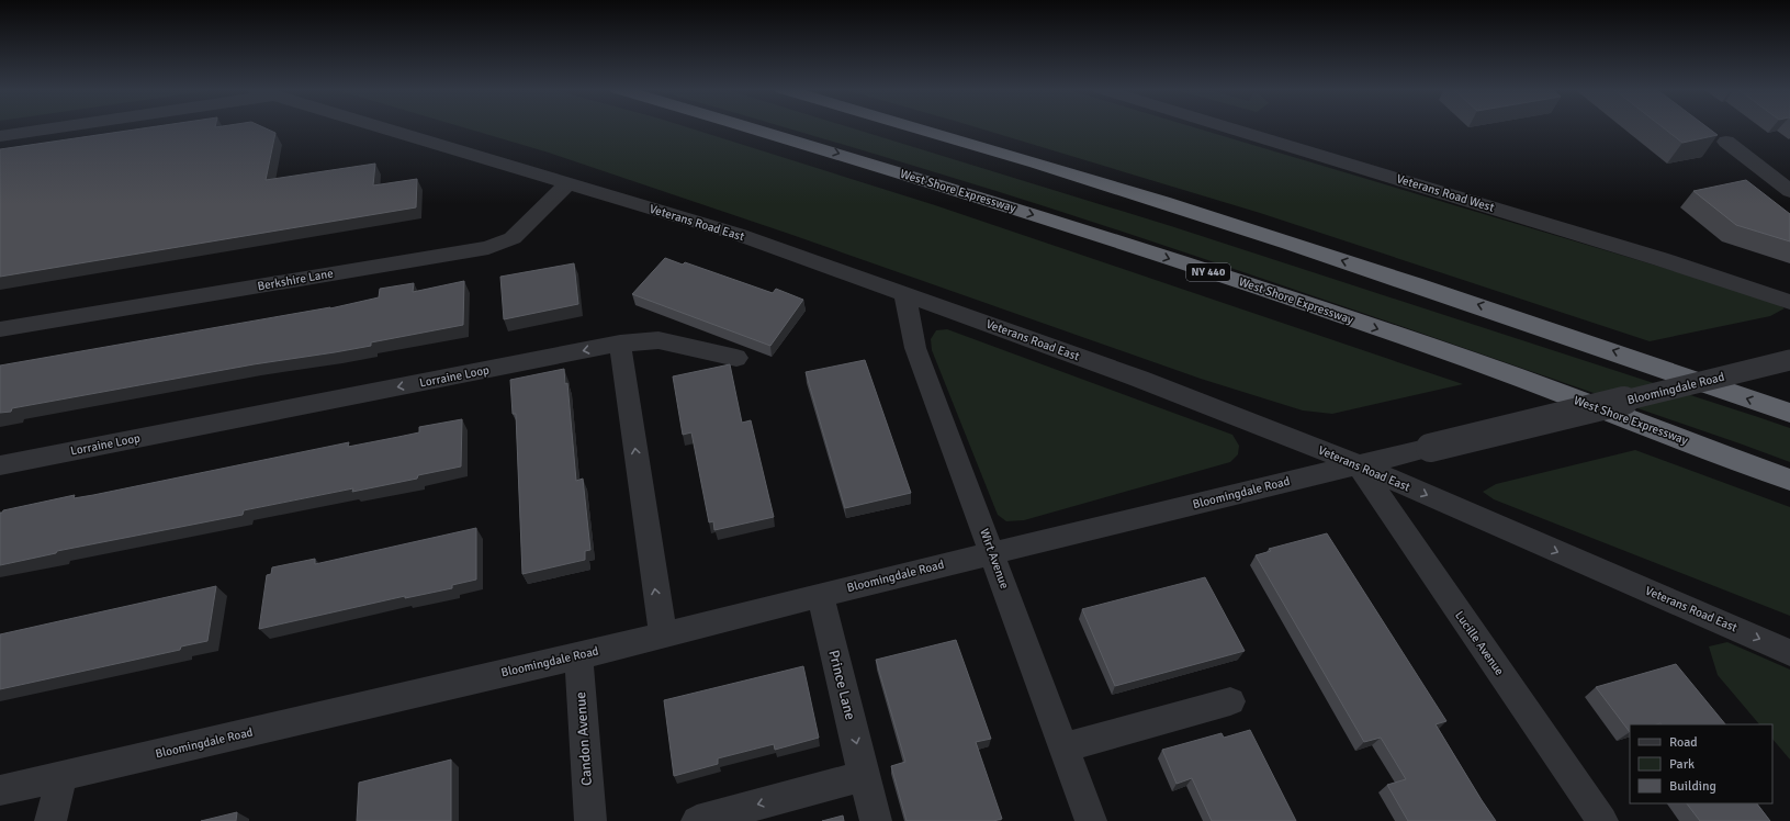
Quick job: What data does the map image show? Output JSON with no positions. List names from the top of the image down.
{
  "streets": {
    "highway": ["West Shore Expressway", "NY 440"],
    "street": [
      "Veterans Road West",
      "Veterans Road East",
      "Berkshire Lane",
      "Lorraine Loop",
      "Bloomingdale Road",
      "Wirt Avenue",
      "Lucille Avenue",
      "Prince Lane",
      "Candon Avenue"
    ]
  },
  "crossings": [
    ["Veterans Road East", "Berkshire Lane"],
    ["Veterans Road East", "Bloomingdale Road"],
    ["Veterans Road East", "Wirt Avenue"],
    ["Veterans Road East", "Lucille Avenue"],
    ["Bloomingdale Road", "Wirt Avenue"],
    ["Bloomingdale Road", "Lucille Avenue"],
    ["Bloomingdale Road", "Prince Lane"],
    ["Bloomingdale Road", "Candon Avenue"]
  ],
  "one_way": ["Lorraine Loop", "Prince Lane"],
  "legend": ["Road", "Park", "Building"]
}
